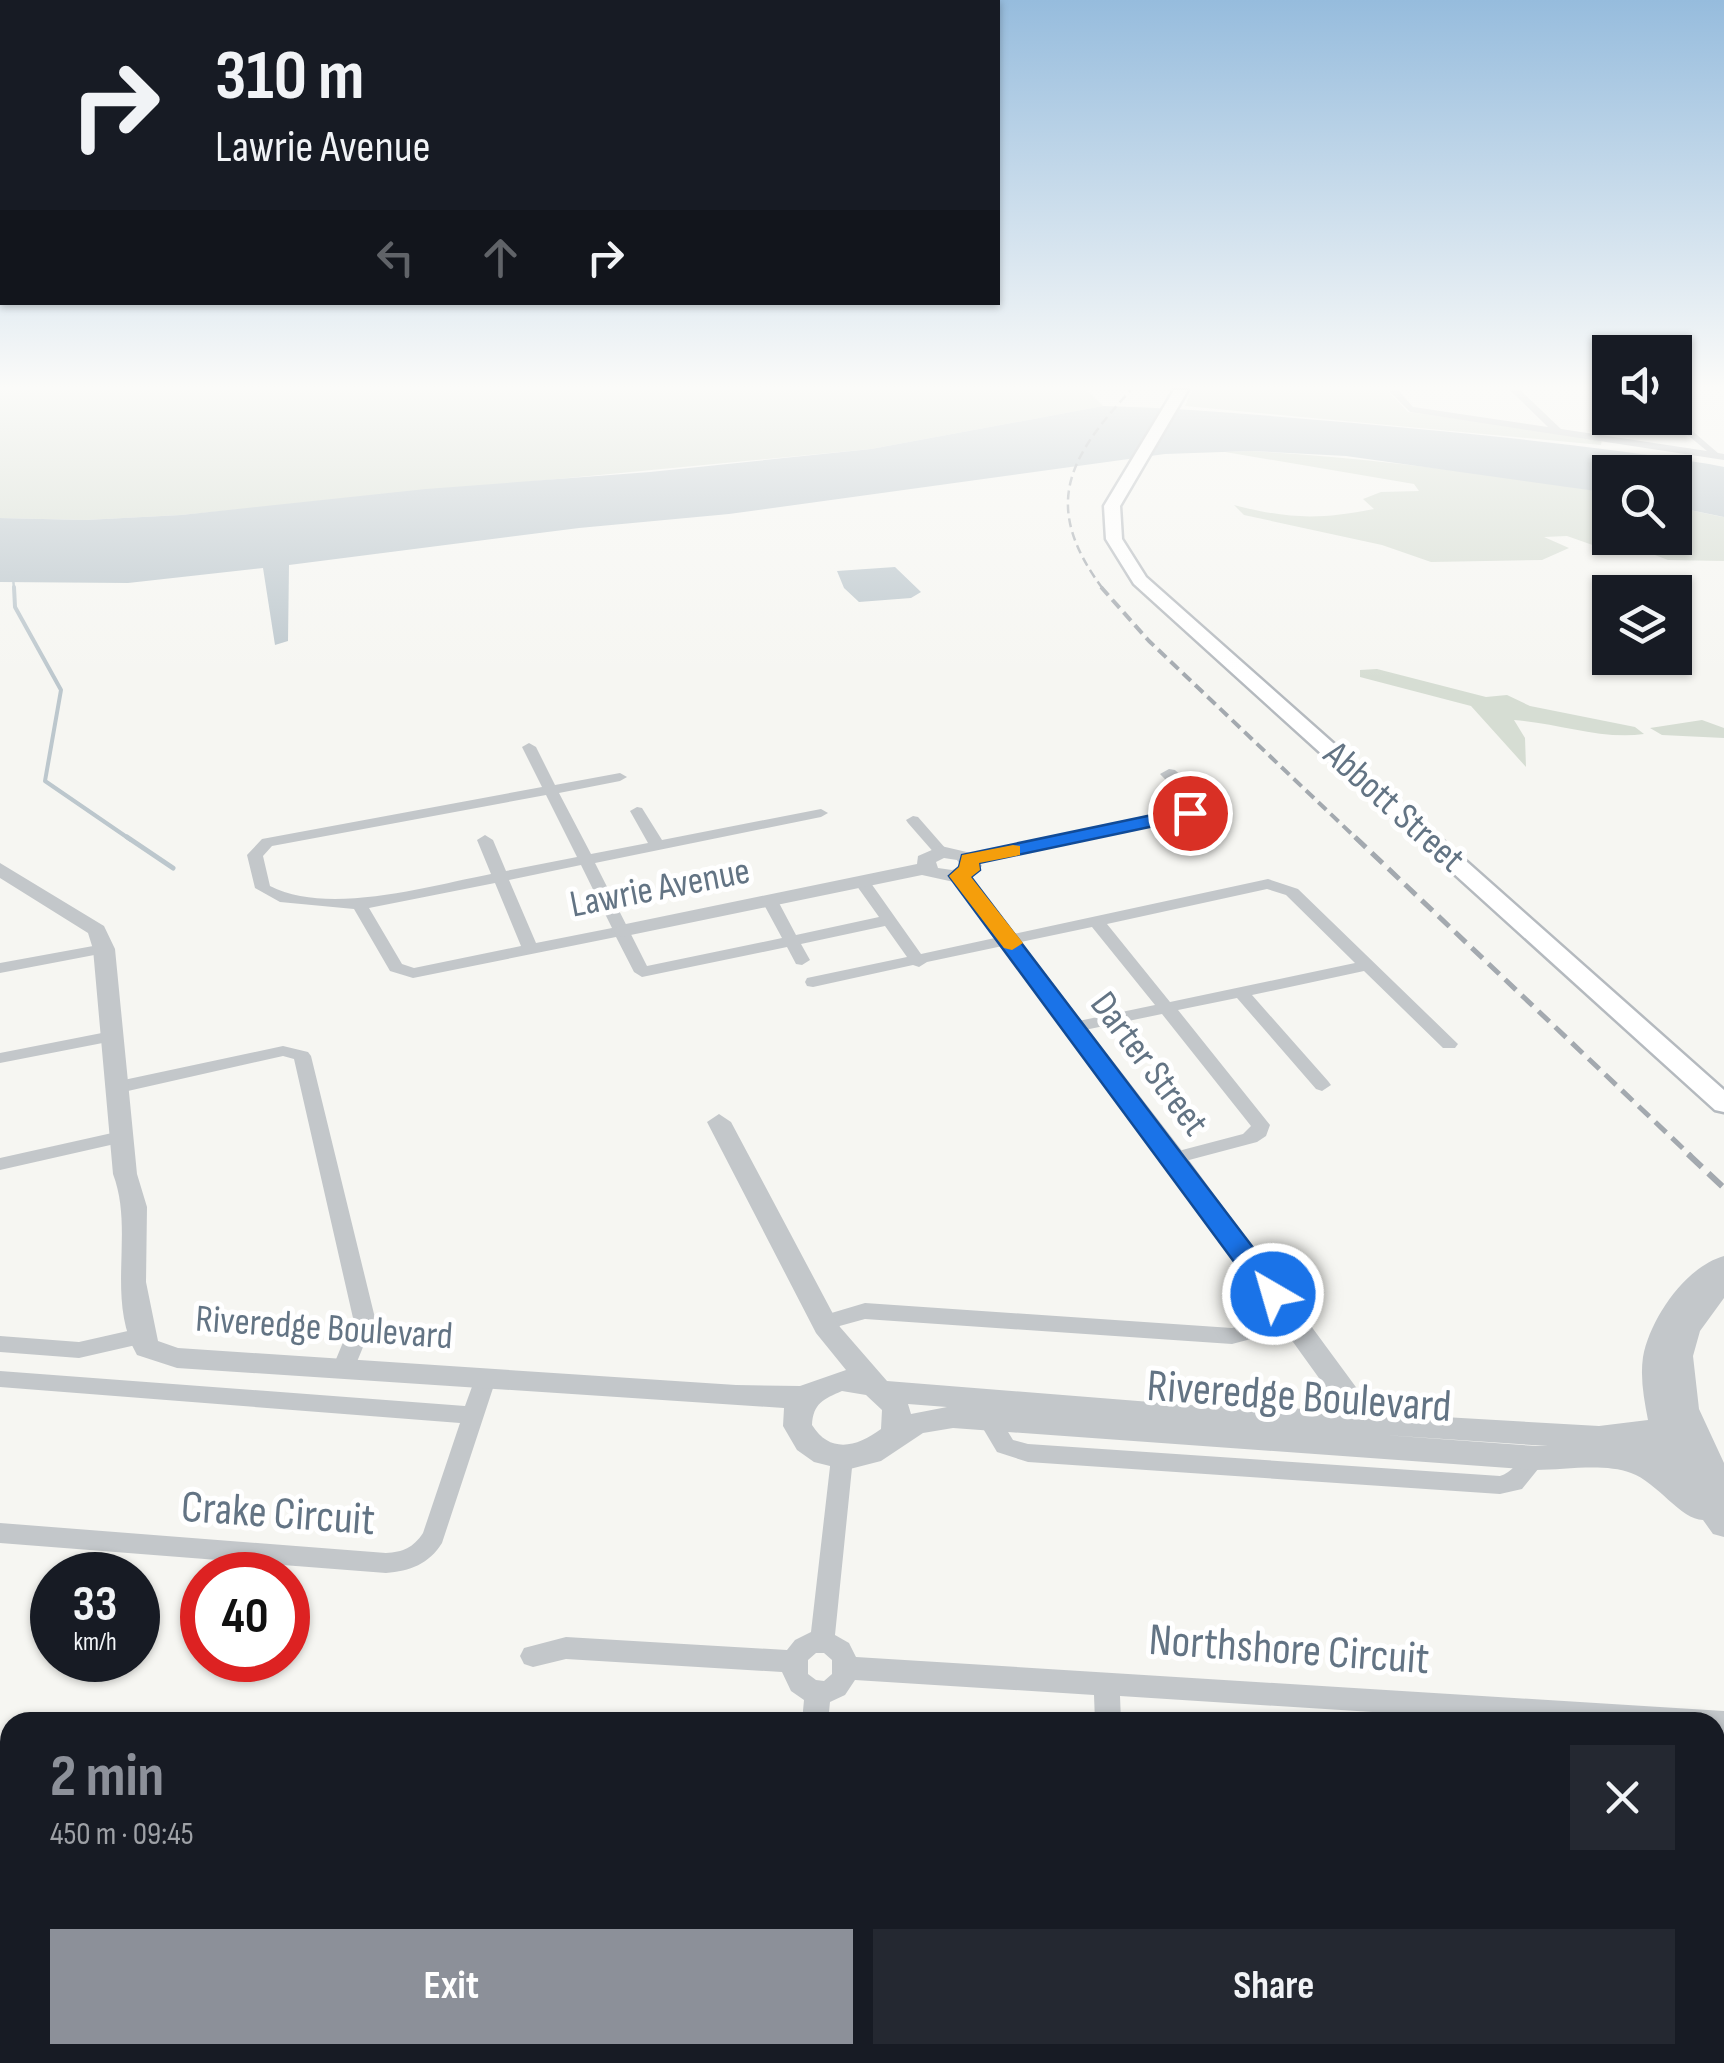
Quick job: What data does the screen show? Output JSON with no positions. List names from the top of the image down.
{
  "streets": {
    "main road": ["Abbott Street"],
    "street": [
      "Lawrie Avenue",
      "Darter Street",
      "Riveredge Boulevard",
      "Crake Circuit",
      "Northshore Circuit"
    ]
  },
  "crossings": [
    ["Darter Street", "Riveredge Boulevard"],
    ["Riveredge Boulevard", "Crake Circuit"]
  ],
  "page": {
    "turn": ["310 m", "Lawrie Avenue"],
    "speed": "33 km/h",
    "limit": "40",
    "heading": ["2 min", "450 m · 09:45"],
    "buttons": ["Exit", "Share"]
  }
}
